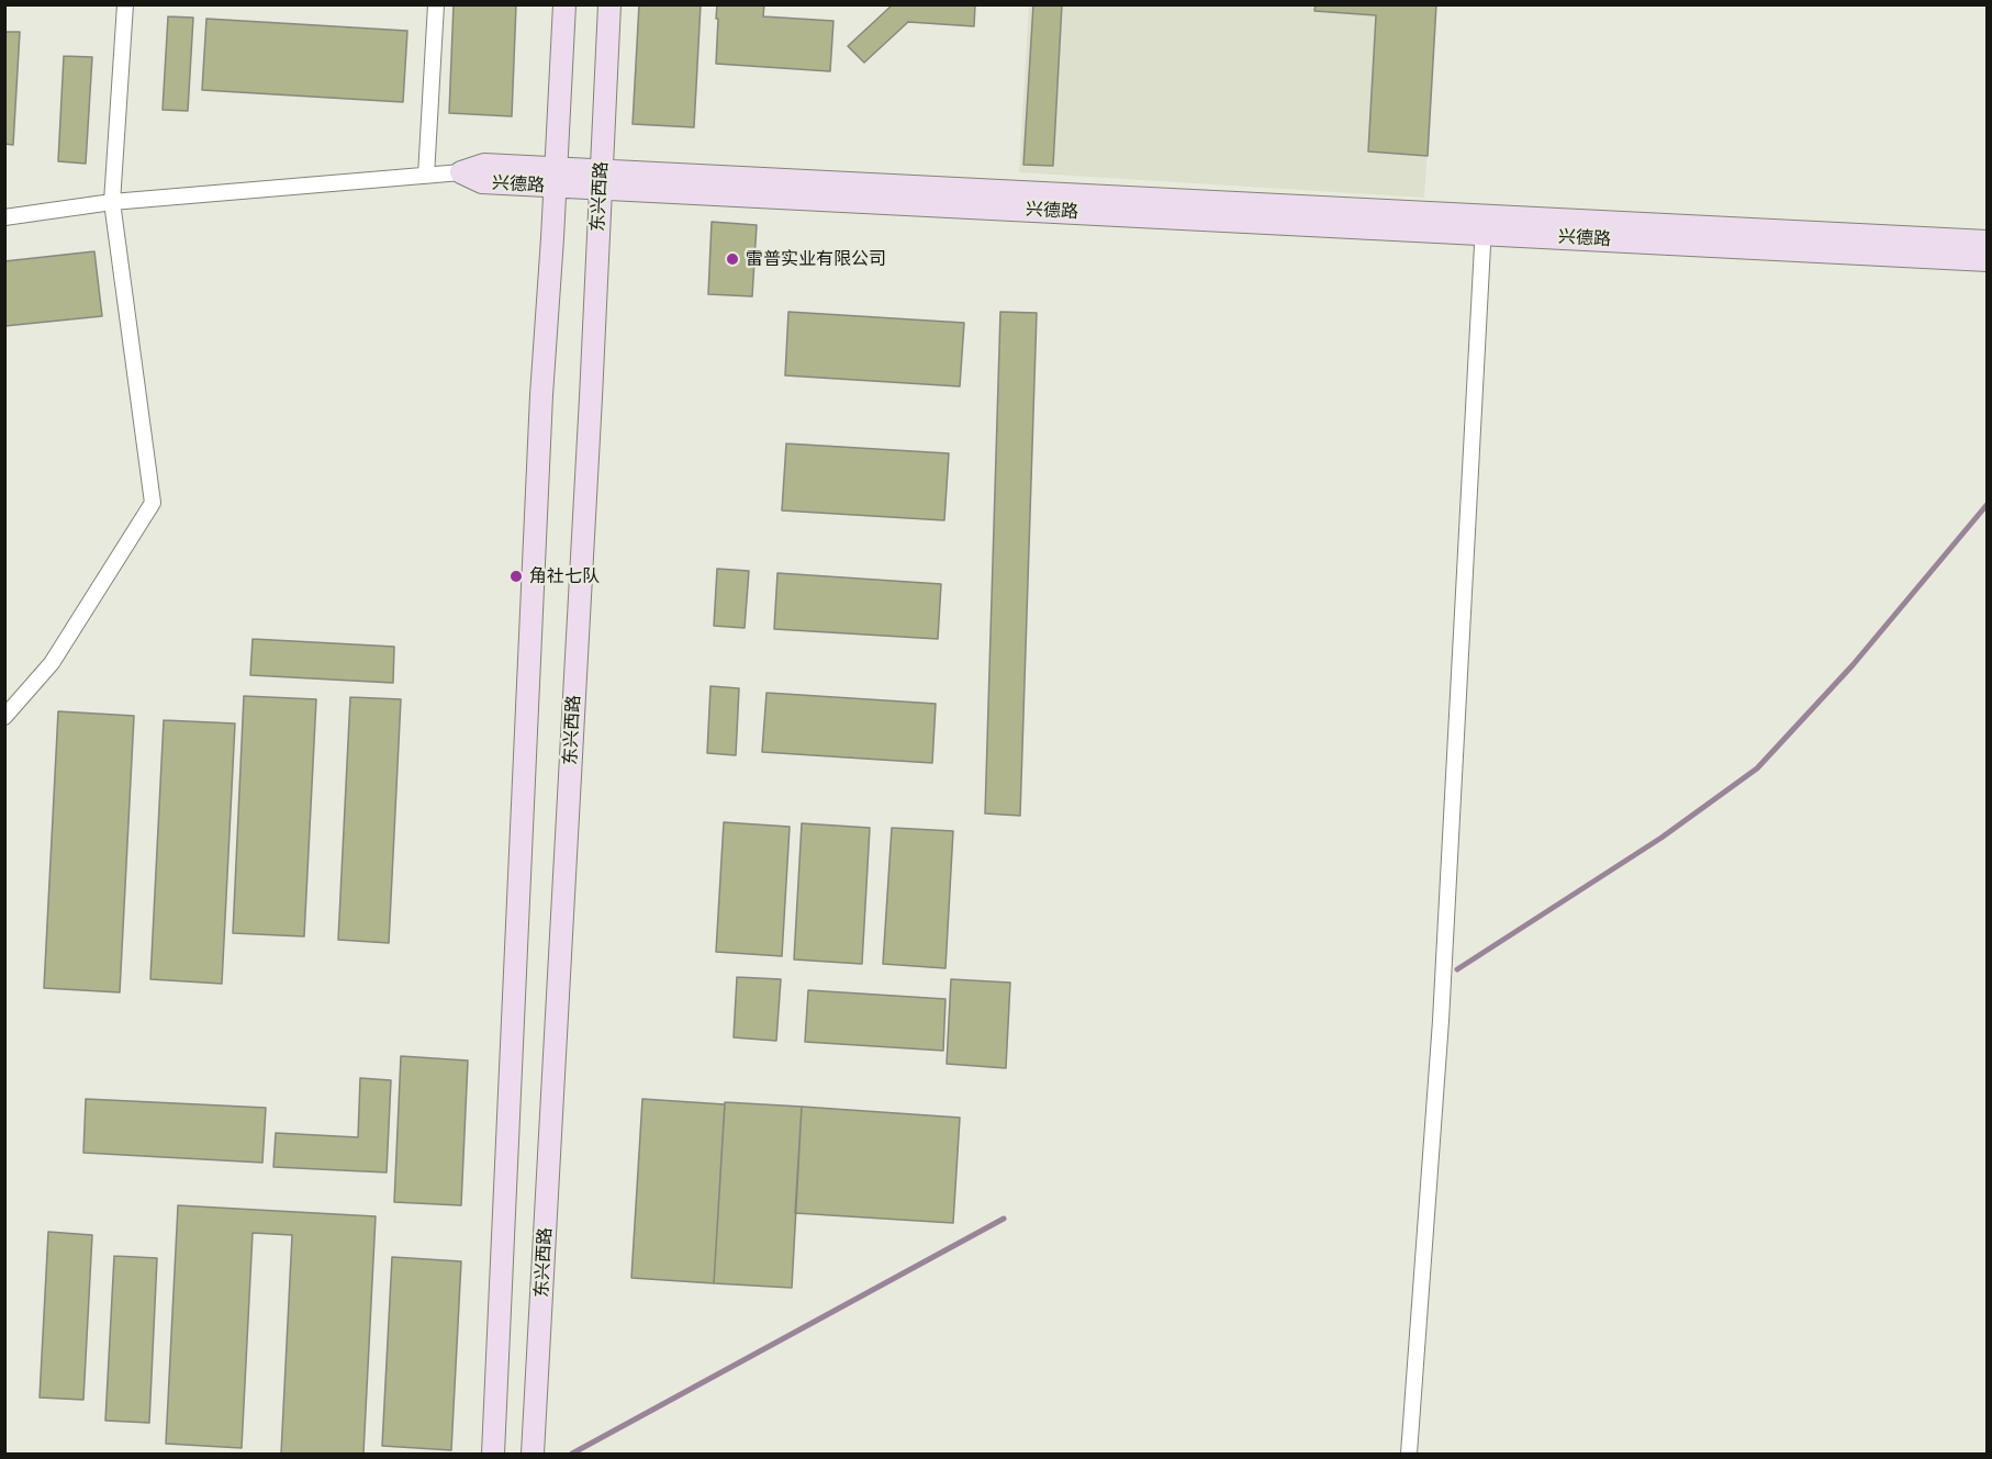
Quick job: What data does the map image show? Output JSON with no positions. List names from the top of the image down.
{
  "streets": {
    "main road": ["兴德路", "东兴西路"]
  },
  "crossings": [
    ["兴德路", "东兴西路"]
  ],
  "places": ["雷普实业有限公司", "角社七队"]
}
